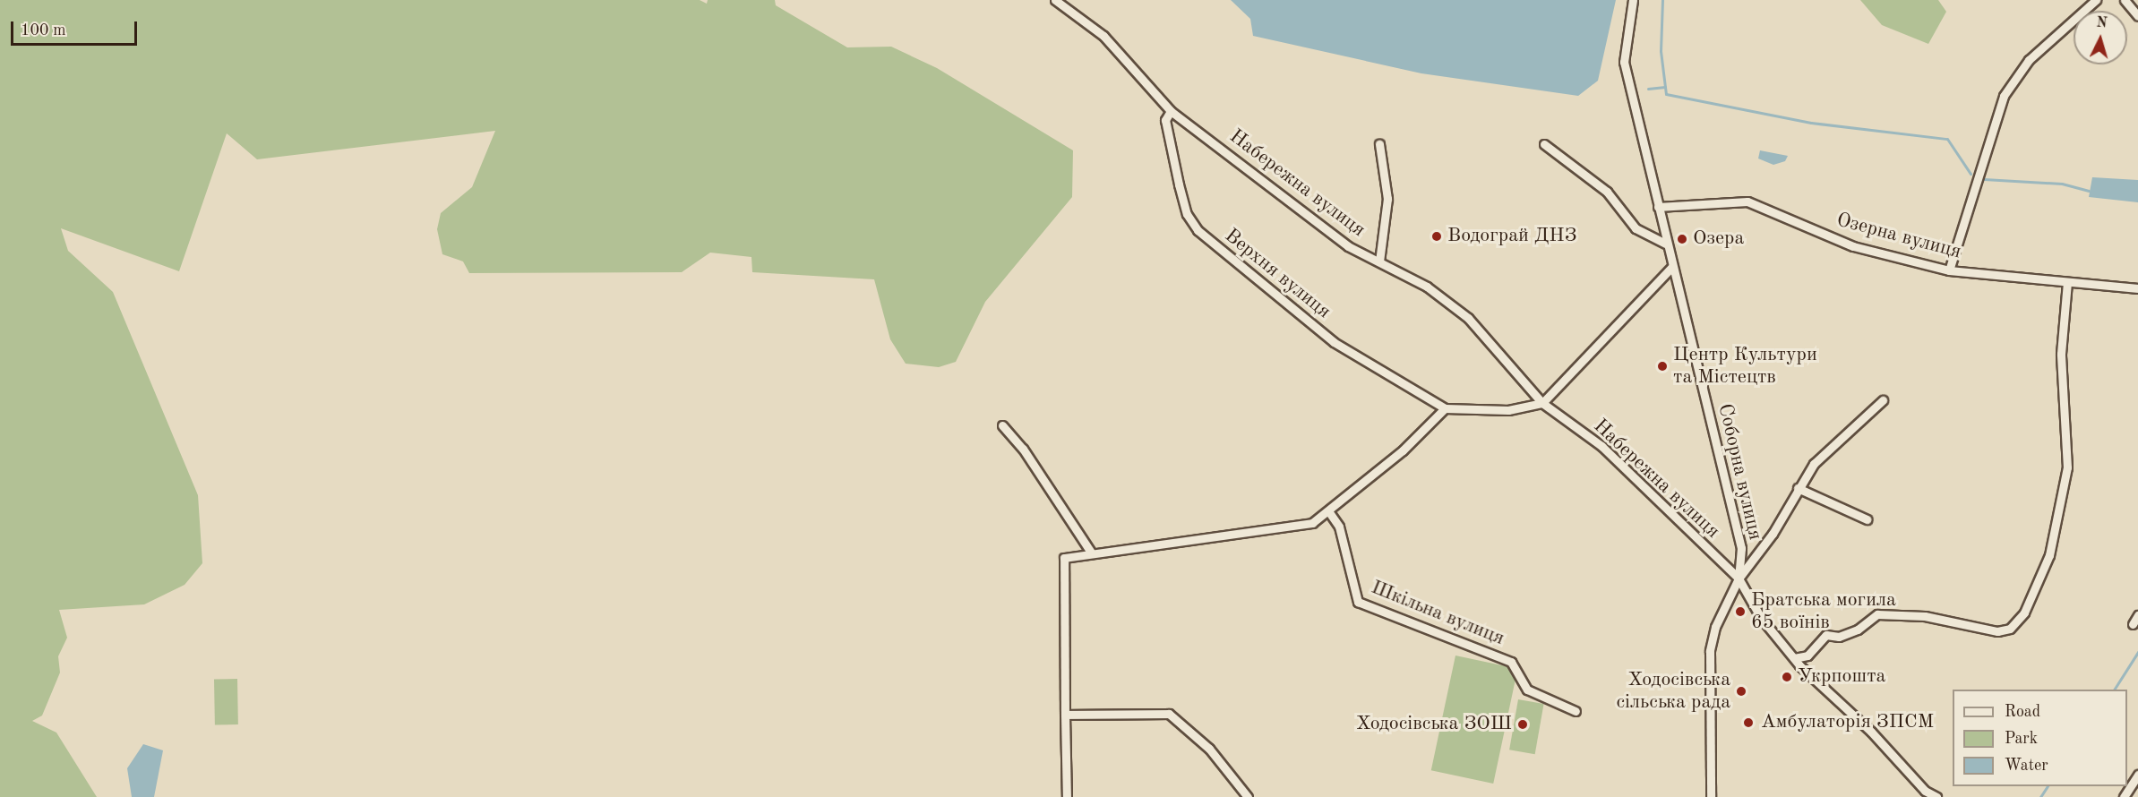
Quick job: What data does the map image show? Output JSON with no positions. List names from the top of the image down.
{
  "streets": {
    "street": [
      "Набережна вулиця",
      "Озерна вулиця",
      "Верхня вулиця",
      "Соборна вулиця",
      "Шкільна вулиця"
    ]
  },
  "crossings": [
    ["Набережна вулиця", "Верхня вулиця"],
    ["Набережна вулиця", "Соборна вулиця"],
    ["Озерна вулиця", "Соборна вулиця"]
  ],
  "places": [
    "Водограй ДНЗ",
    "Озера",
    "Центр Культури та Містецтв",
    "Братська могила 65 воїнів",
    "Укрпошта",
    "Ходосівська сільська рада",
    "Амбулаторія ЗПСМ",
    "Ходосівська ЗОШ"
  ],
  "legend": ["Road", "Park", "Water"],
  "scale_bar": "100 m",
  "north": "top"
}
